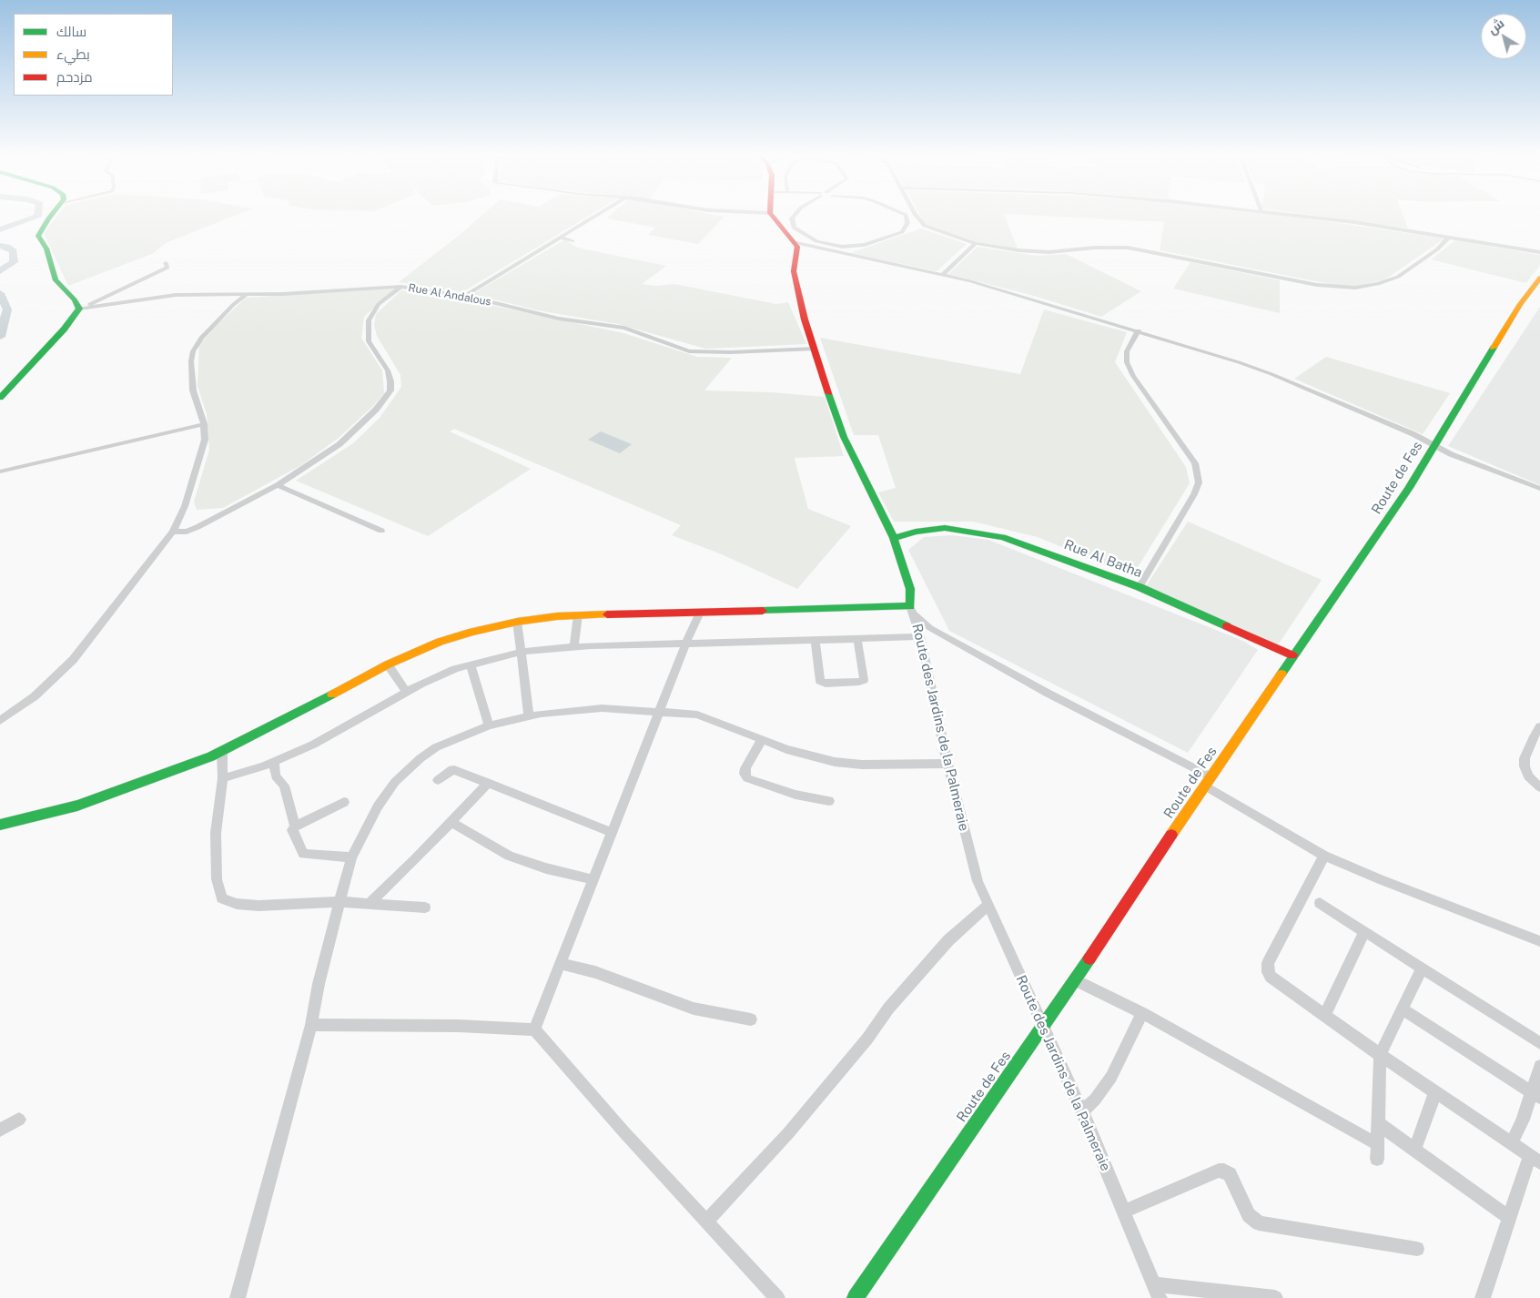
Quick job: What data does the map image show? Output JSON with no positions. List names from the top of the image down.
{
  "streets": {
    "street": [
      "Rue Al Andalous",
      "Route de Fes",
      "Rue Al Batha",
      "Route des Jardins de la Palmeraie"
    ]
  },
  "crossings": [
    ["Rue Al Andalous", "Route des Jardins de la Palmeraie"],
    ["Route de Fes", "Rue Al Batha"],
    ["Route de Fes", "Route des Jardins de la Palmeraie"],
    ["Rue Al Batha", "Route des Jardins de la Palmeraie"]
  ],
  "legend": ["سالك", "بطيء", "مزدحم"],
  "north": "top left"
}
